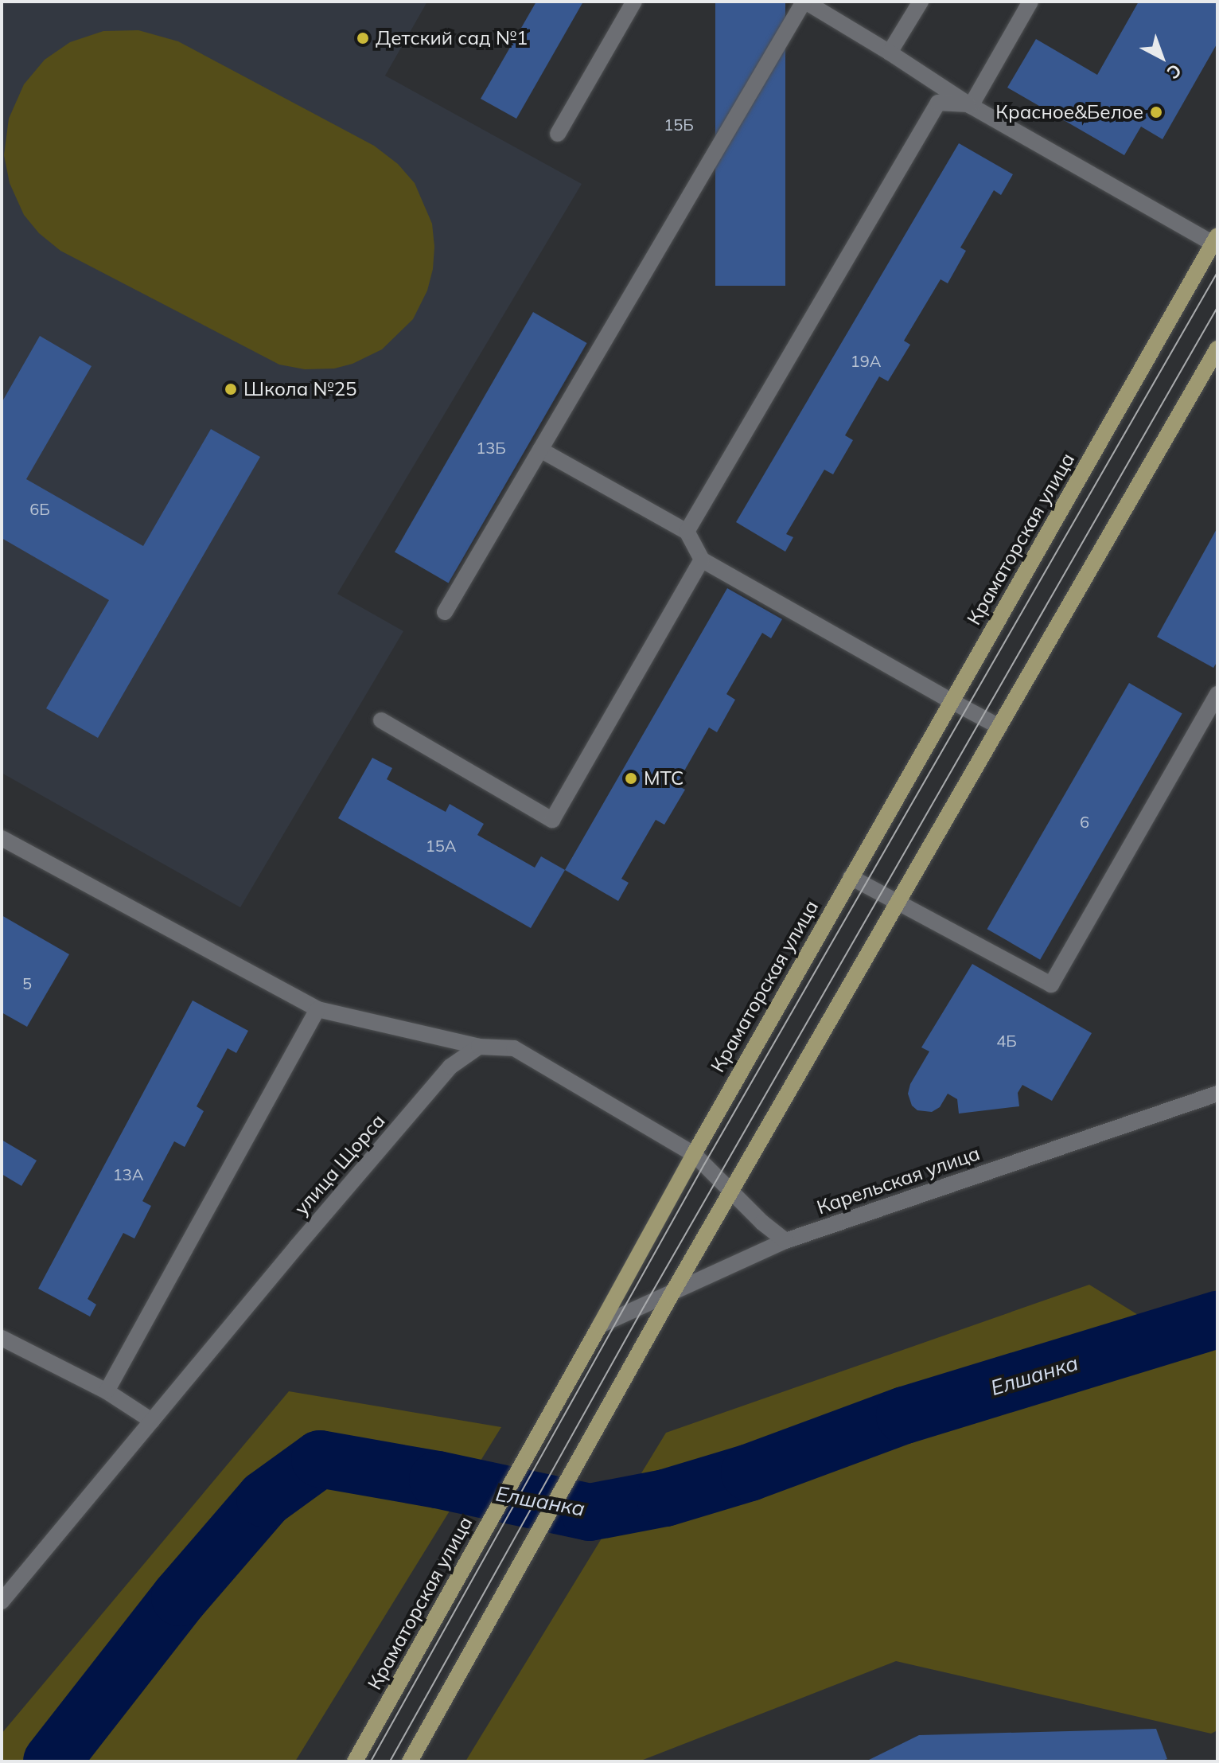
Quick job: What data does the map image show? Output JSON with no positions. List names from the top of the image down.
{
  "streets": {
    "main road": ["Краматорская улица"],
    "street": ["улица Щорса", "Карельская улица"]
  },
  "crossings": [
    ["Краматорская улица", "Карельская улица"]
  ],
  "water": ["Елшанка"],
  "places": [
    "Детский сад №1",
    "Красное&Белое",
    "Школа №25",
    "МТС"
  ],
  "house_numbers": [
    "15Б",
    "19А",
    "13Б",
    "6Б",
    "6",
    "15А",
    "5",
    "4Б",
    "13А"
  ],
  "north": "bottom right"
}
